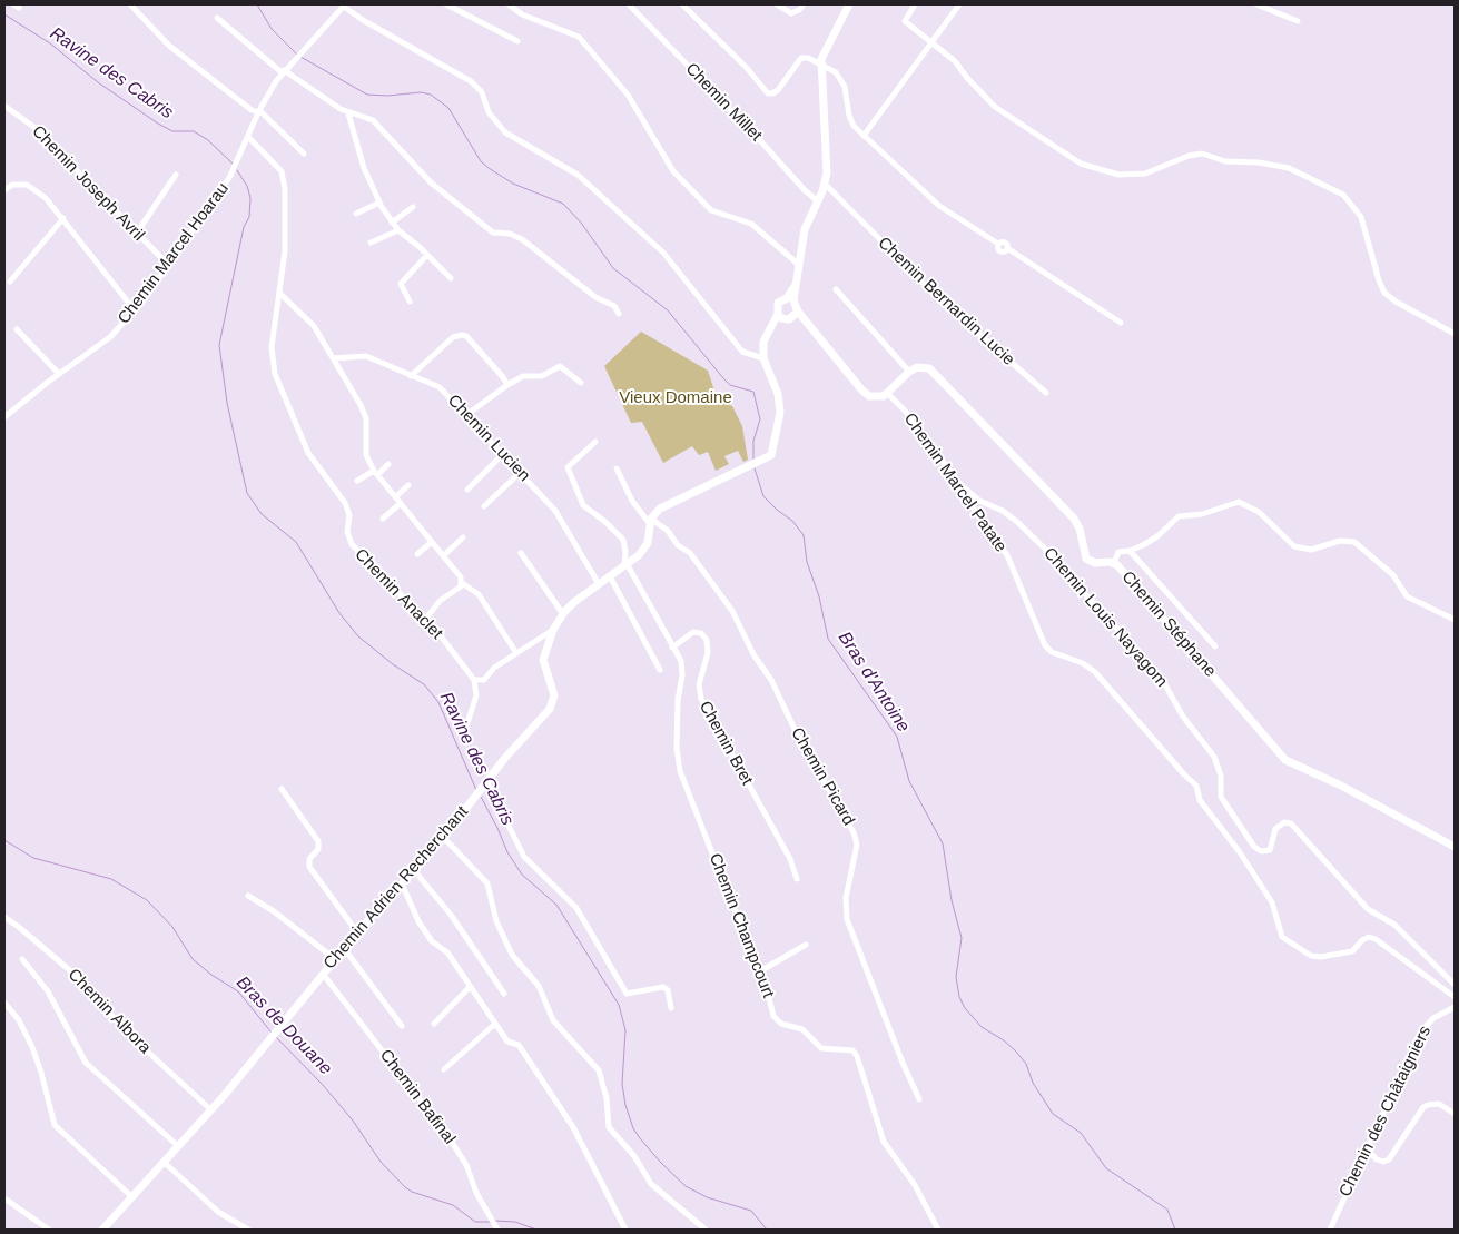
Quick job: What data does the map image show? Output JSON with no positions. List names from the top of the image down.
{
  "streets": {
    "main road": ["Chemin Stéphane", "Chemin Adrien Recherchant"],
    "street": [
      "Chemin Millet",
      "Chemin Joseph Avril",
      "Chemin Marcel Hoarau",
      "Chemin Bernardin Lucie",
      "Chemin Lucien",
      "Chemin Marcel Patate",
      "Chemin Anaclet",
      "Chemin Louis Nayagom",
      "Chemin Bret",
      "Chemin Picard",
      "Chemin Champcourt",
      "Chemin Albora",
      "Chemin Bafinal",
      "Chemin des Châtaigniers"
    ]
  },
  "crossings": [
    ["Chemin Joseph Avril", "Chemin Marcel Hoarau"],
    ["Chemin Marcel Hoarau", "Chemin Anaclet"],
    ["Chemin Lucien", "Chemin Adrien Recherchant"],
    ["Chemin Marcel Patate", "Chemin Louis Nayagom"],
    ["Chemin Bret", "Chemin Champcourt"],
    ["Chemin Picard", "Chemin Adrien Recherchant"],
    ["Chemin Adrien Recherchant", "Chemin Champcourt"],
    ["Chemin Adrien Recherchant", "Chemin Albora"],
    ["Chemin Adrien Recherchant", "Chemin Bafinal"]
  ],
  "water": ["Ravine des Cabris", "Bras d'Antoine", "Bras de Douane"],
  "parks": ["Vieux Domaine"]
}
